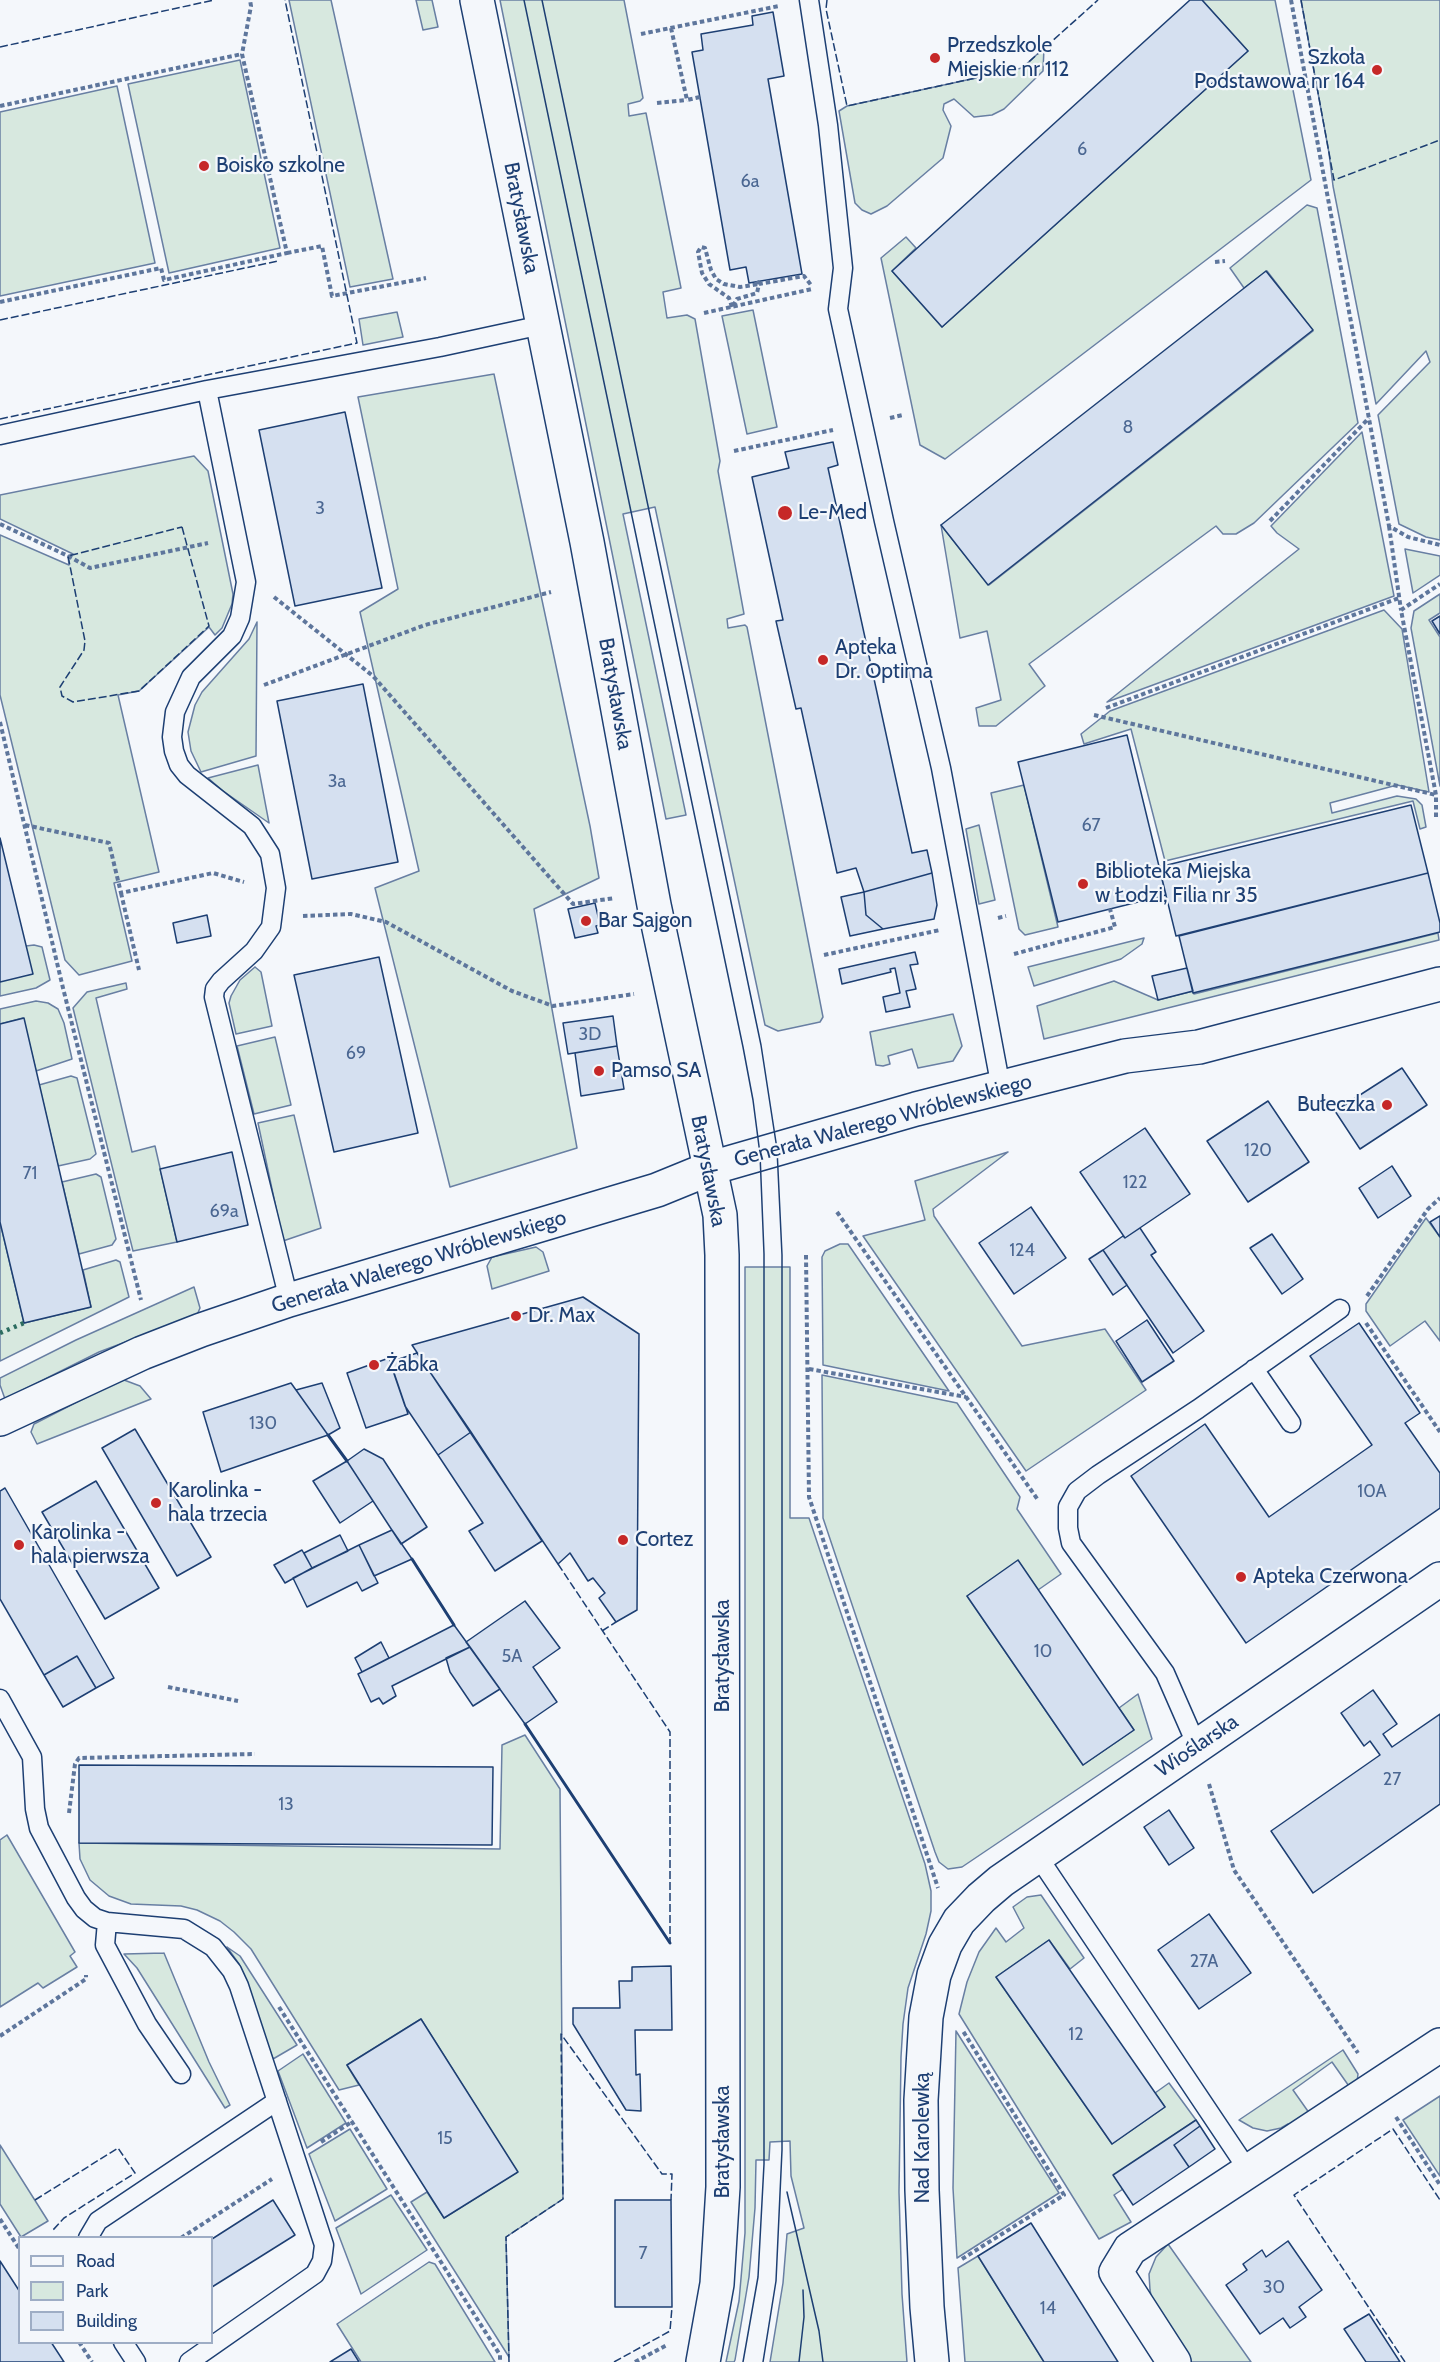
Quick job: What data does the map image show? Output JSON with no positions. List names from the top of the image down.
{
  "streets": {
    "street": [
      "Bratysławska",
      "Generała Walerego Wróblewskiego",
      "Wioślarska",
      "Nad Karolewką"
    ]
  },
  "crossings": [
    ["Bratysławska", "Generała Walerego Wróblewskiego"],
    ["Wioślarska", "Nad Karolewką"]
  ],
  "places": [
    "Przedszkole Miejskie nr 112",
    "Szkoła Podstawowa nr 164",
    "Boisko szkolne",
    "Le-Med",
    "Apteka Dr. Optima",
    "Biblioteka Miejska w Łodzi, Filia nr 35",
    "Bar Sajgon",
    "Pamso SA",
    "Bułeczka",
    "Dr. Max",
    "Żabka",
    "Karolinka - hala trzecia",
    "Cortez",
    "Karolinka - hala pierwsza",
    "Apteka Czerwona"
  ],
  "house_numbers": [
    "6",
    "6a",
    "8",
    "3",
    "3a",
    "67",
    "3D",
    "69",
    "120",
    "71",
    "122",
    "69a",
    "124",
    "130",
    "10A",
    "10",
    "5A",
    "27",
    "13",
    "27A",
    "12",
    "15",
    "7",
    "30",
    "14"
  ],
  "legend": ["Road", "Park", "Building"]
}
